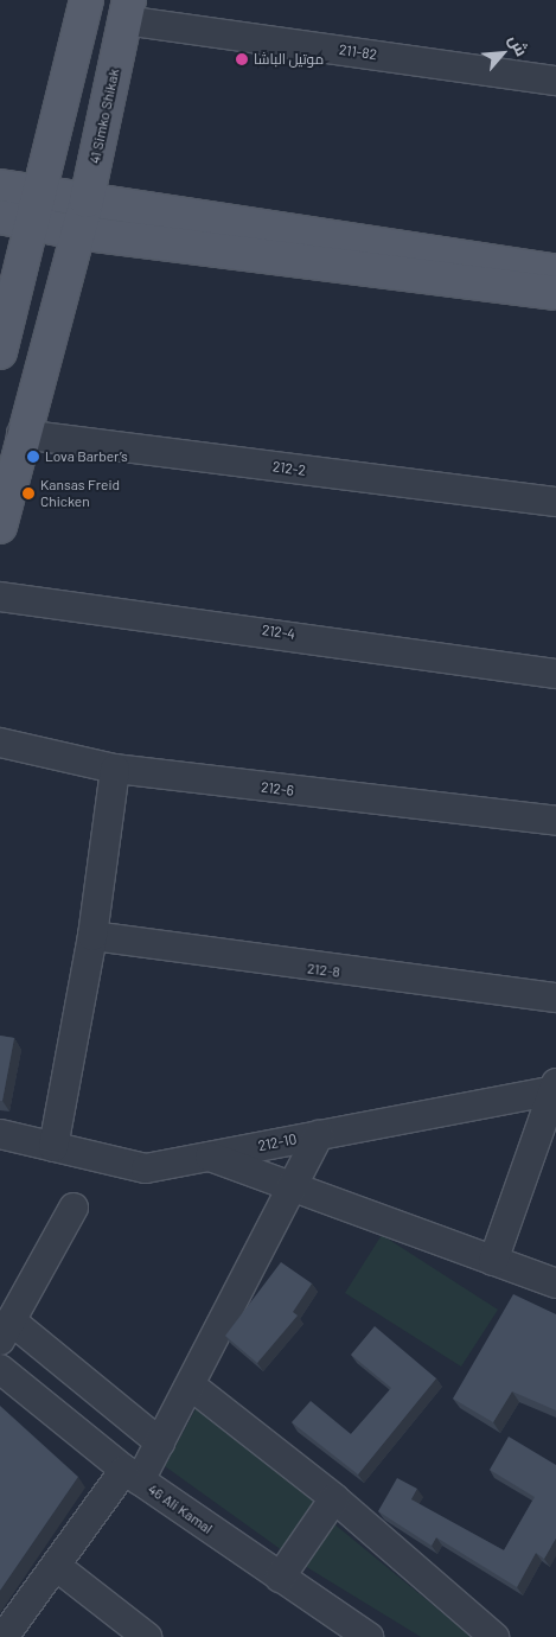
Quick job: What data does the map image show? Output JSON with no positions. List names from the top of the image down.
{
  "streets": {
    "main road": ["41 Simko Shikak"],
    "street": [
      "211-82",
      "212-2",
      "212-4",
      "212-6",
      "212-8",
      "212-10",
      "46 Ali Kamal"
    ]
  },
  "crossings": [
    ["211-82", "41 Simko Shikak"],
    ["41 Simko Shikak", "212-2"]
  ],
  "places": ["موتيل الباشا", "Lova Barber’s", "Kansas Freid Chicken"],
  "north": "top right"
}
